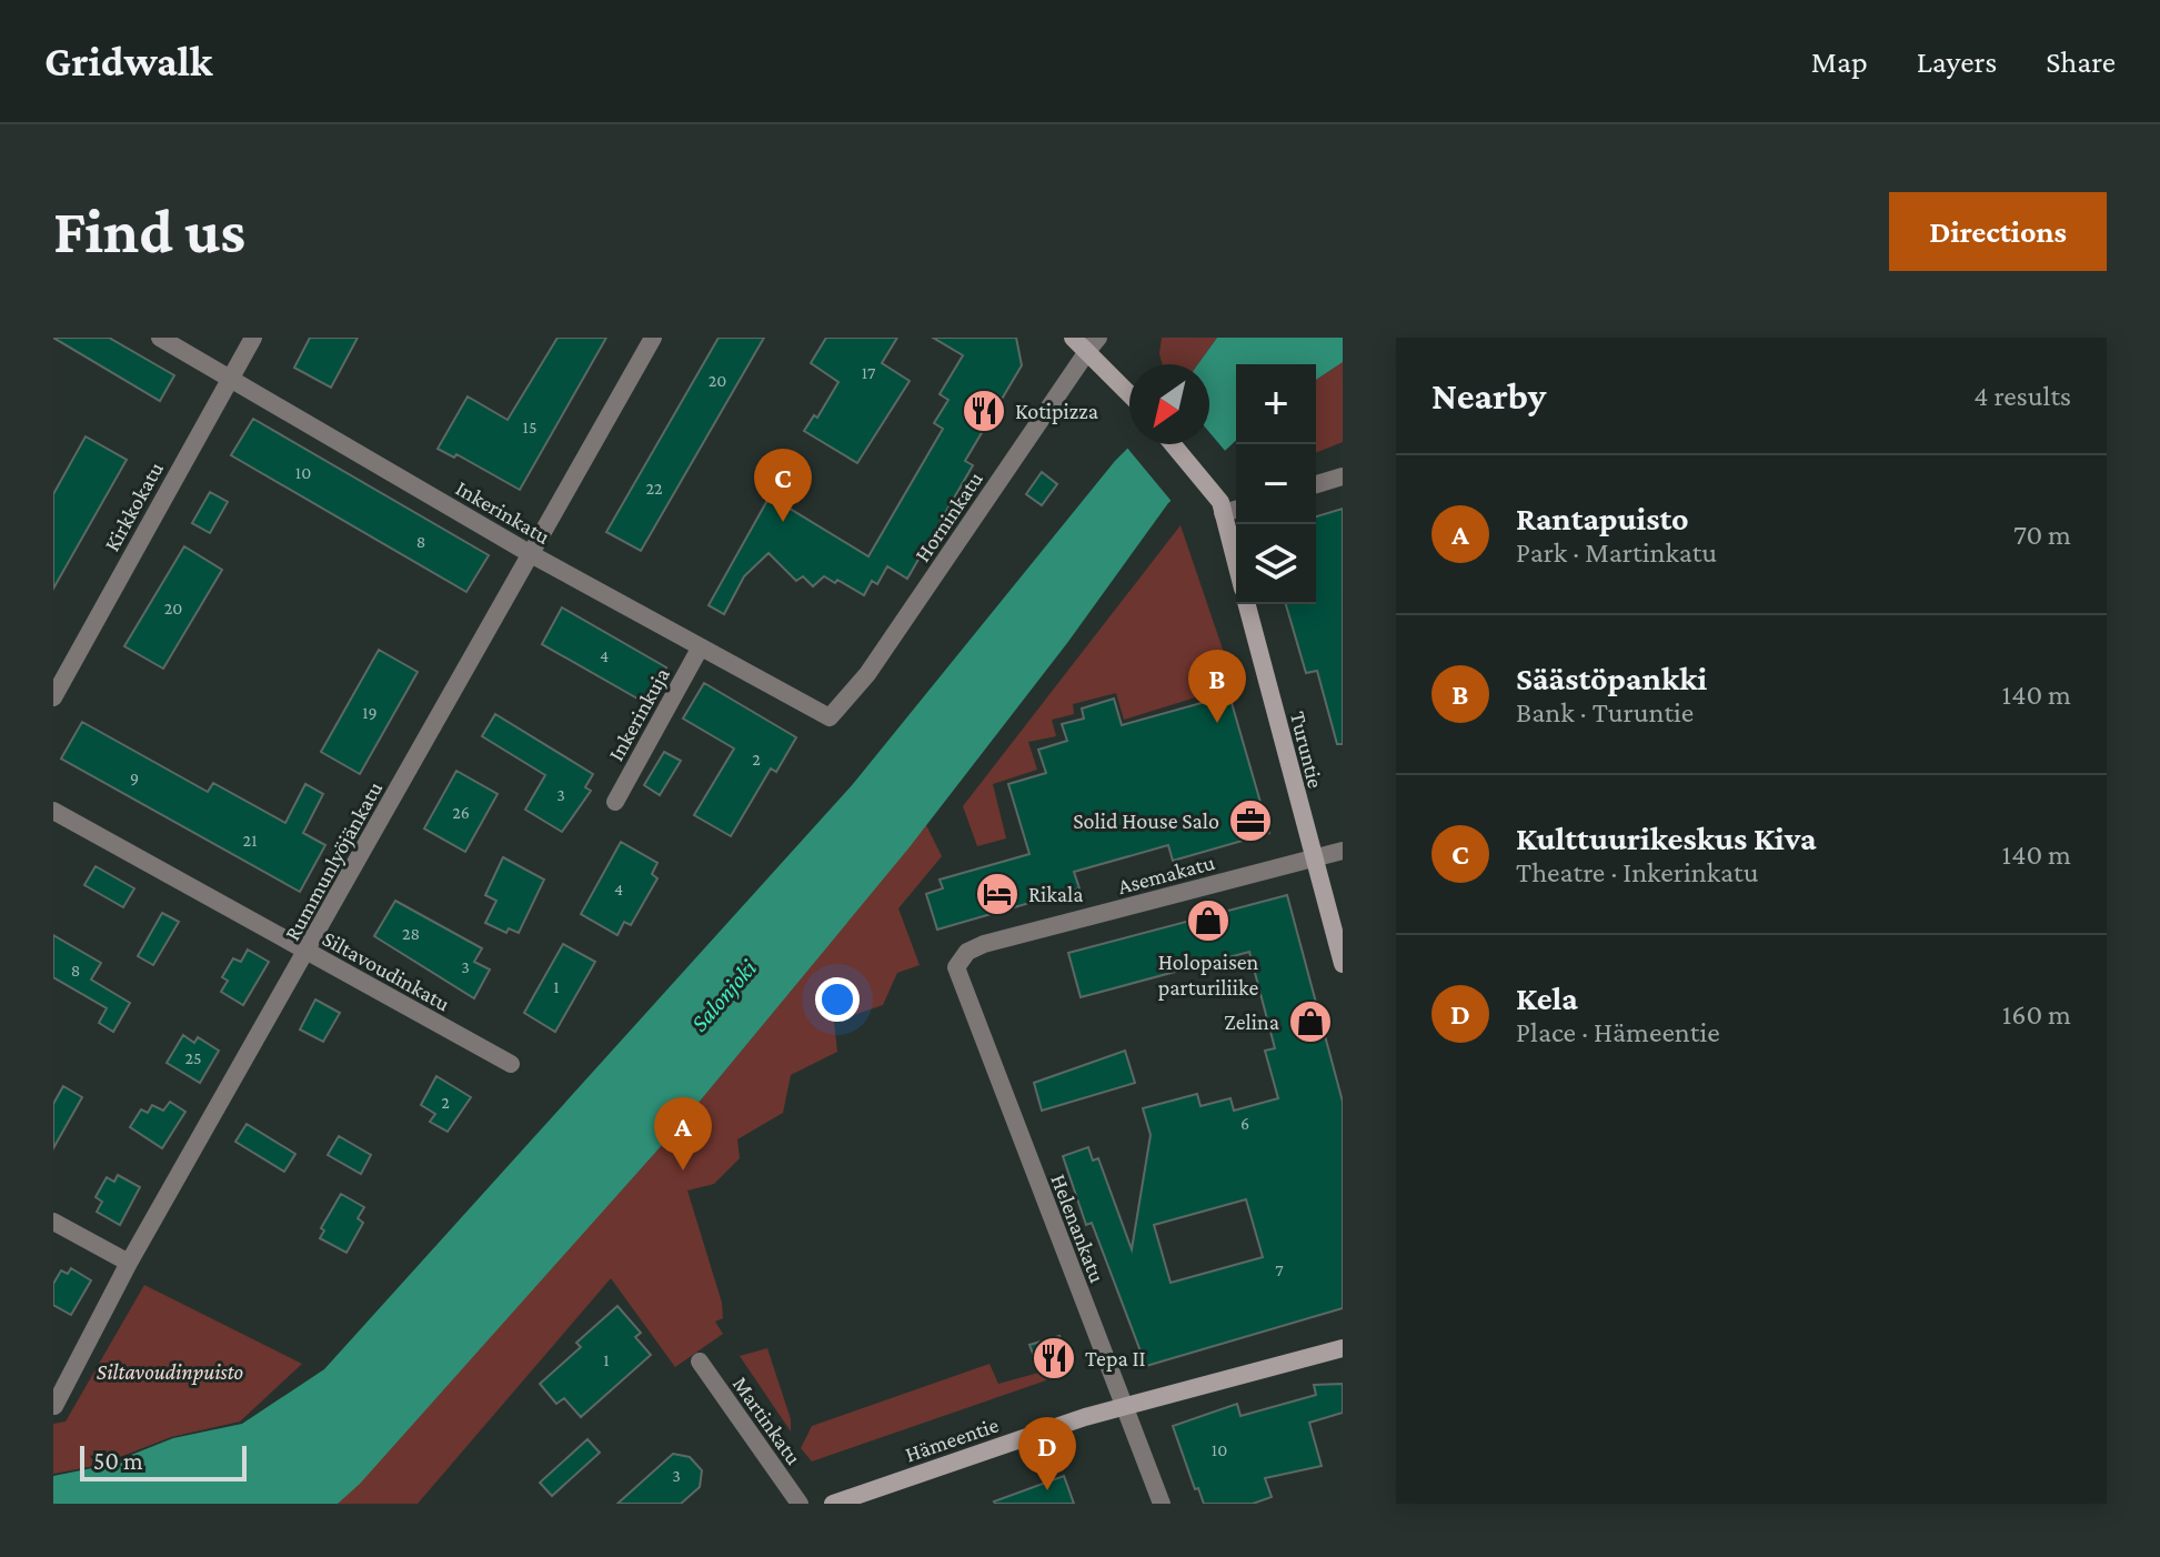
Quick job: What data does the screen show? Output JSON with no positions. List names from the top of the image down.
{
  "streets": {
    "main road": ["Turuntie", "Hämeentie"],
    "street": [
      "Kirkkokatu",
      "Inkerinkatu",
      "Horninkatu",
      "Inkerinkuja",
      "Rummunlyöjänkatu",
      "Asemakatu",
      "Siltavoudinkatu",
      "Helenankatu",
      "Martinkatu"
    ]
  },
  "crossings": [
    ["Kirkkokatu", "Inkerinkatu"],
    ["Inkerinkatu", "Horninkatu"],
    ["Inkerinkatu", "Inkerinkuja"],
    ["Inkerinkatu", "Rummunlyöjänkatu"],
    ["Turuntie", "Asemakatu"],
    ["Rummunlyöjänkatu", "Siltavoudinkatu"],
    ["Asemakatu", "Helenankatu"],
    ["Helenankatu", "Hämeentie"]
  ],
  "water": ["Salonjoki"],
  "parks": ["Siltavoudinpuisto"],
  "places": {
    "restaurant": ["Kotipizza", "Tepa II"],
    "office": ["Solid House Salo"],
    "hotel": ["Rikala"],
    "shop": ["Holopaisen parturiliike", "Zelina"]
  },
  "house_numbers": [
    "17",
    "20",
    "15",
    "10",
    "22",
    "8",
    "20",
    "4",
    "19",
    "2",
    "9",
    "3",
    "26",
    "21",
    "4",
    "28",
    "3",
    "8",
    "1",
    "25",
    "2",
    "6",
    "7",
    "1",
    "10",
    "3"
  ],
  "scale_bar": "50 m",
  "north": "bottom left",
  "page": {
    "header": "Gridwalk",
    "nav": ["Map", "Layers", "Share"],
    "buttons": "Directions",
    "title": "Find us",
    "heading": ["Nearby", "4 results"],
    "map_buttons": ["+", "−"],
    "pins": [
      "C",
      "B",
      "A",
      "D"
    ],
    "list": [
      {
        "mark": "A",
        "name": "Rantapuisto",
        "note": "Park · Martinkatu",
        "value": "70 m"
      },
      {
        "mark": "B",
        "name": "Säästöpankki",
        "note": "Bank · Turuntie",
        "value": "140 m"
      },
      {
        "mark": "C",
        "name": "Kulttuurikeskus Kiva",
        "note": "Theatre · Inkerinkatu",
        "value": "140 m"
      },
      {
        "mark": "D",
        "name": "Kela",
        "note": "Place · Hämeentie",
        "value": "160 m"
      }
    ],
    "scale": "50 m"
  }
}
